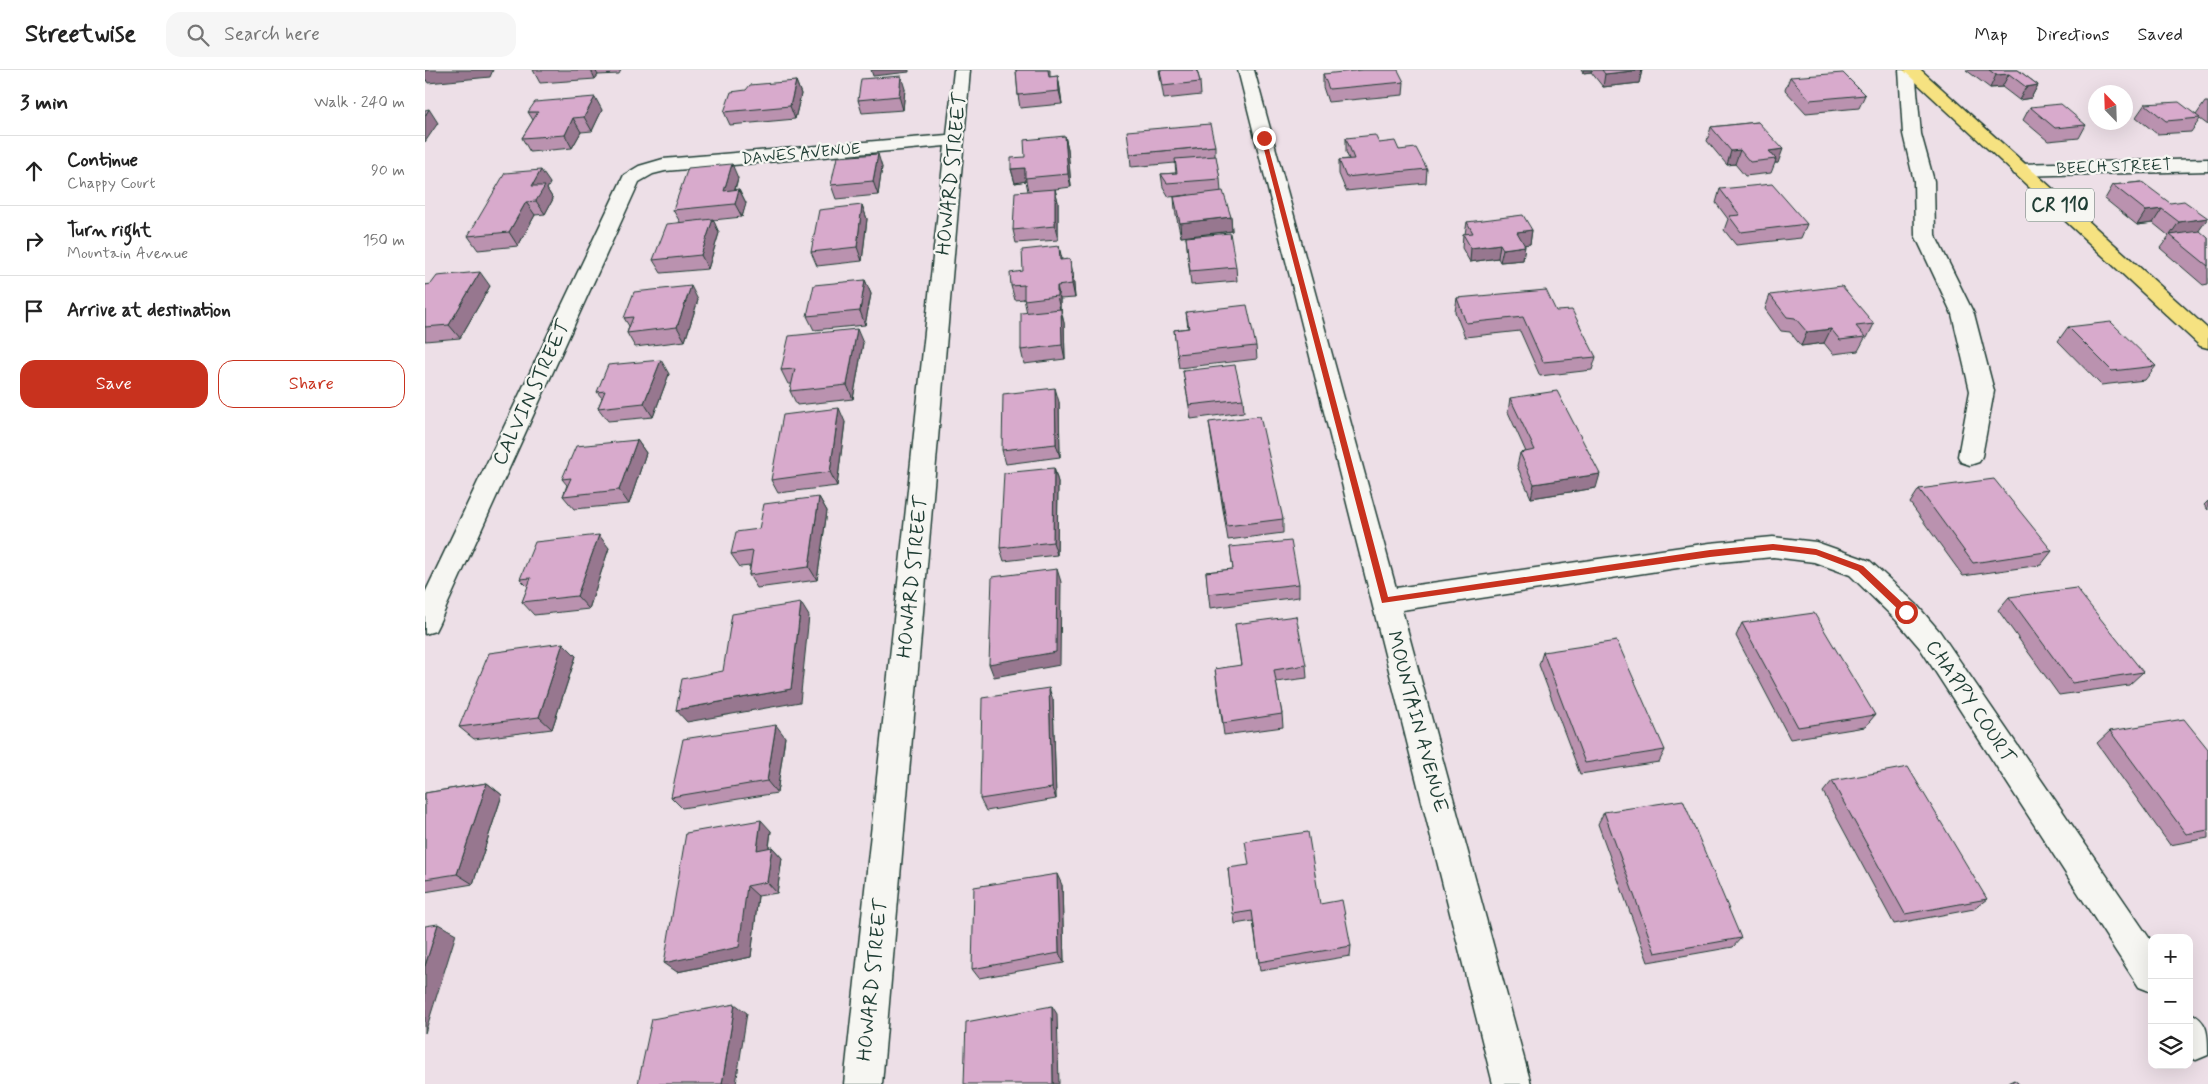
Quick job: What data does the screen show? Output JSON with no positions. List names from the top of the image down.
{
  "streets": {
    "main road": ["CR 110"],
    "street": [
      "DAWES AVENUE",
      "BEECH STREET",
      "HOWARD STREET",
      "CALVIN STREET",
      "CHAPPY COURT",
      "MOUNTAIN AVENUE"
    ]
  },
  "crossings": [
    ["DAWES AVENUE", "HOWARD STREET"],
    ["DAWES AVENUE", "CALVIN STREET"],
    ["BEECH STREET", "CR 110"],
    ["CHAPPY COURT", "MOUNTAIN AVENUE"]
  ],
  "north": "top left",
  "page": {
    "header": "Streetwise",
    "search": "Search here",
    "nav": ["Map", "Directions", "Saved"],
    "heading": ["3 min", "Walk · 240 m"],
    "list": [
      ["Continue", "Chappy Court", "90 m"],
      ["Turn right", "Mountain Avenue", "150 m"],
      "Arrive at destination"
    ],
    "buttons": ["Save", "Share"],
    "map_buttons": ["+", "−"]
  }
}
